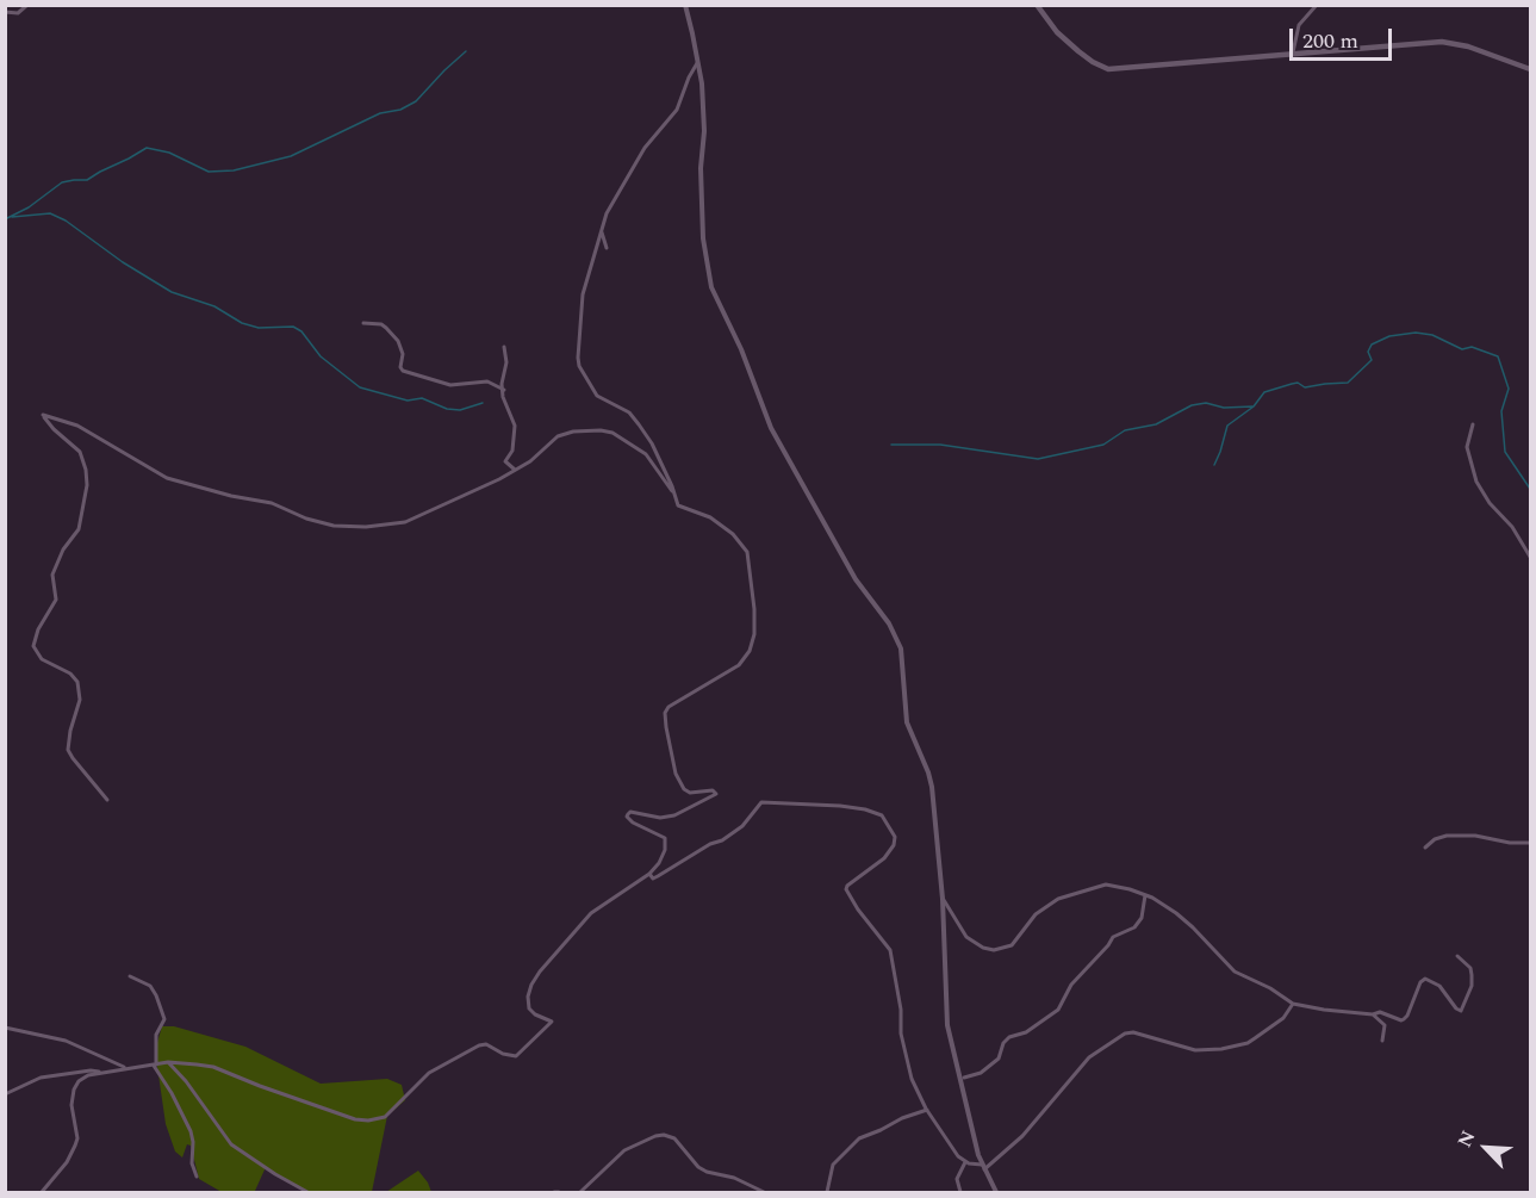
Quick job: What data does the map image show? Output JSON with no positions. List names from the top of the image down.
{
  "scale_bar": "200 m",
  "north": "top left"
}
